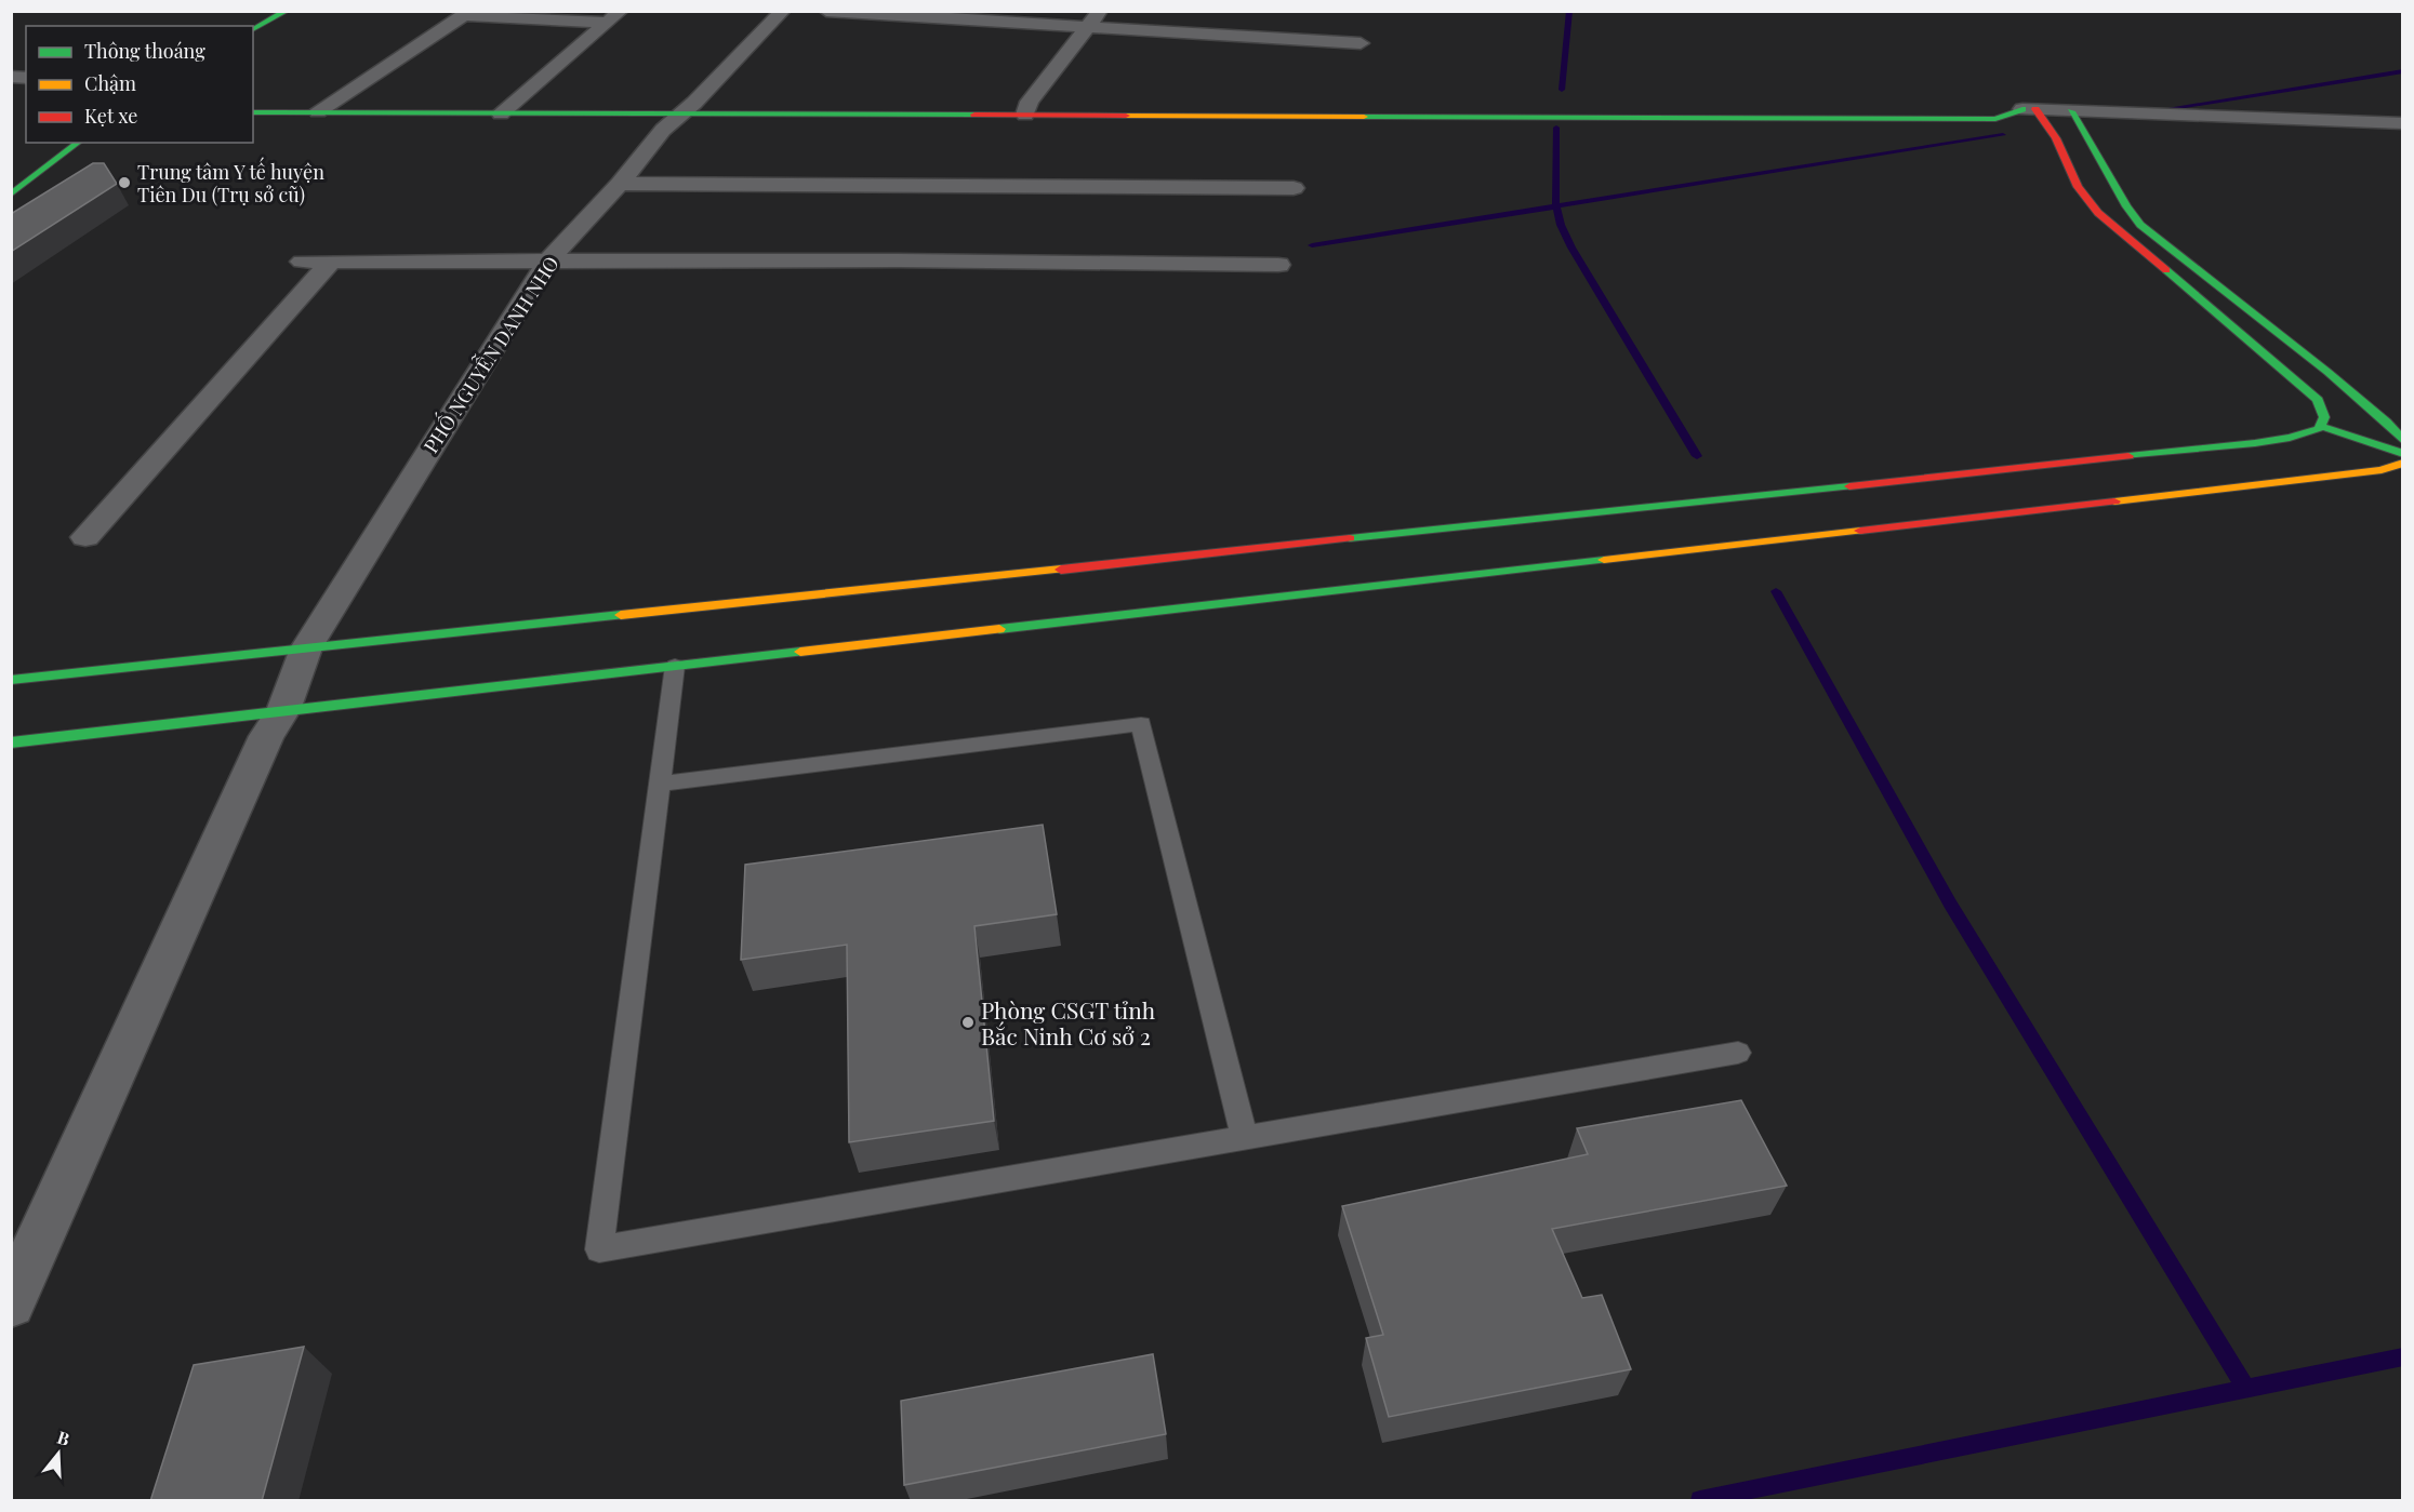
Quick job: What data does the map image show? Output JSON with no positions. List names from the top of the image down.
{
  "streets": {
    "street": ["PHỐ NGUYỄN DANH NHO"]
  },
  "places": ["Trung tâm Y tế huyện Tiên Du (Trụ sở cũ)", "Phòng CSGT tỉnh Bắc Ninh Cơ sở 2"],
  "legend": ["Thông thoáng", "Chậm", "Kẹt xe"],
  "north": "top"
}
